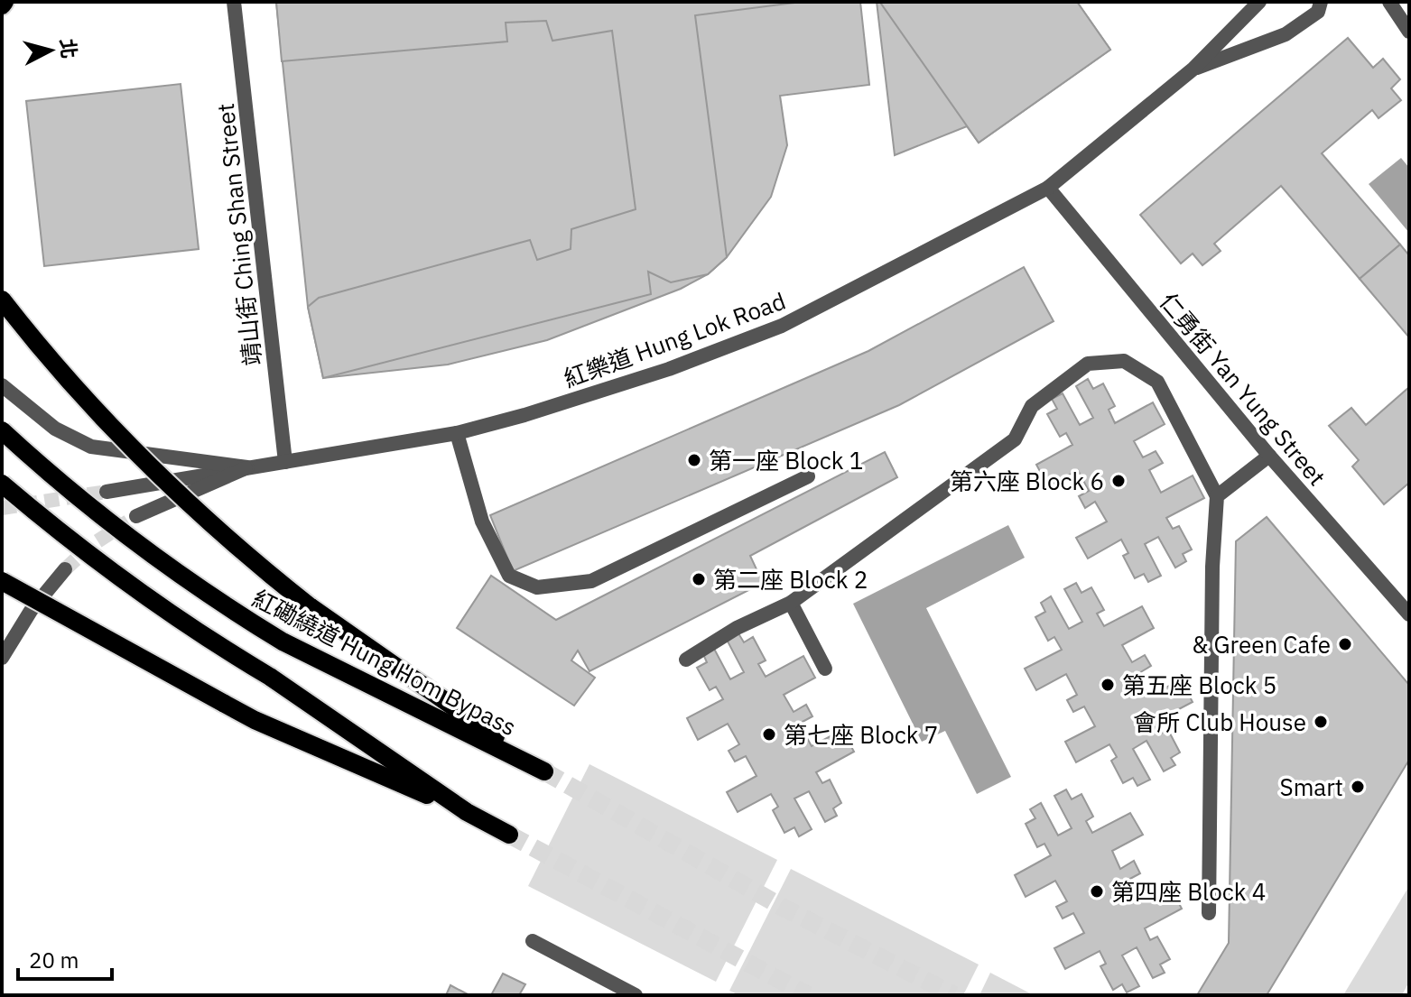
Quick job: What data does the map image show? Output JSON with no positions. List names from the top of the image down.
{
  "streets": {
    "main road": ["紅磡繞道 Hung Hom Bypass"],
    "street": ["靖山街 Ching Shan Street", "紅樂道 Hung Lok Road", "仁勇街 Yan Yung Street"]
  },
  "crossings": [
    ["靖山街 Ching Shan Street", "紅樂道 Hung Lok Road"],
    ["紅樂道 Hung Lok Road", "仁勇街 Yan Yung Street"]
  ],
  "places": [
    "第一座 Block 1",
    "第六座 Block 6",
    "第二座 Block 2",
    "& Green Cafe",
    "第五座 Block 5",
    "會所 Club House",
    "第七座 Block 7",
    "Smart",
    "第四座 Block 4"
  ],
  "scale_bar": "20 m",
  "north": "right"
}
